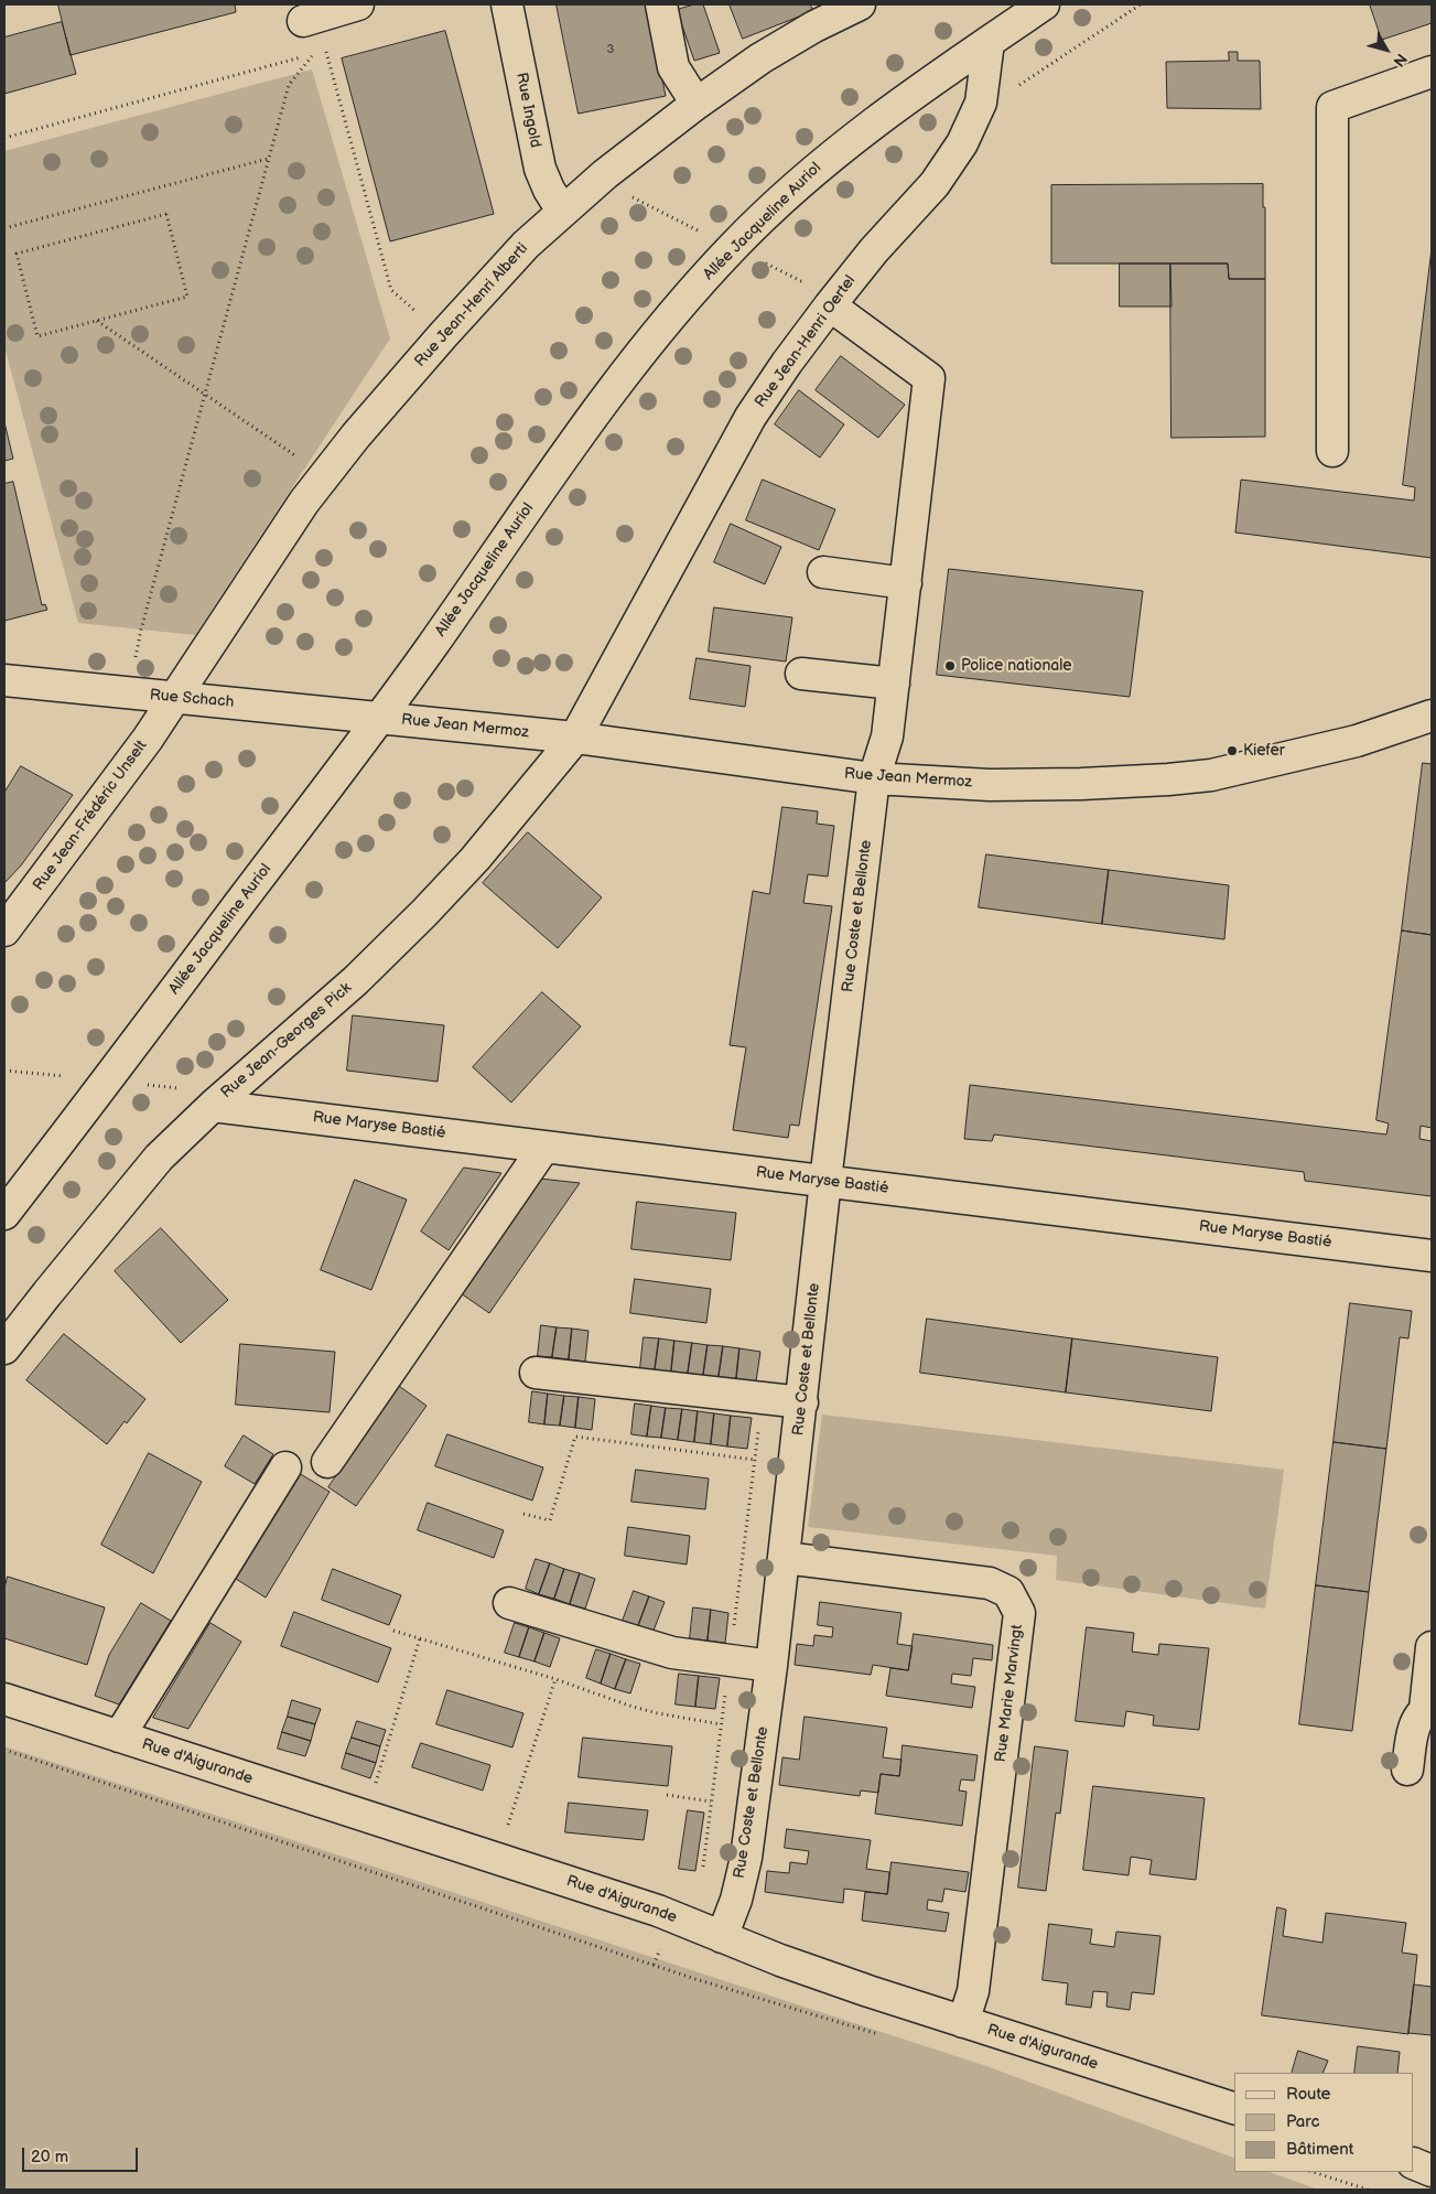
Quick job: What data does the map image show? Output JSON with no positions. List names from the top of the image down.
{
  "streets": {
    "street": [
      "Rue Ingold",
      "Allée Jacqueline Auriol",
      "Rue Jean-Henri Alberti",
      "Rue Jean-Henri Oertel",
      "Rue Schach",
      "Rue Jean Mermoz",
      "Rue Jean-Frédéric Unselt",
      "Rue Coste et Bellonte",
      "Rue Jean-Georges Pick",
      "Rue Maryse Bastié",
      "Rue Marie Marvingt",
      "Rue d'Aigurande"
    ]
  },
  "crossings": [
    ["Rue Ingold", "Rue Jean-Henri Alberti"],
    ["Allée Jacqueline Auriol", "Rue Jean-Henri Oertel"],
    ["Allée Jacqueline Auriol", "Rue Schach"],
    ["Allée Jacqueline Auriol", "Rue Jean Mermoz"],
    ["Rue Jean-Henri Alberti", "Rue Schach"],
    ["Rue Jean-Henri Alberti", "Rue Jean-Frédéric Unselt"],
    ["Rue Jean-Henri Oertel", "Rue Jean Mermoz"],
    ["Rue Jean-Henri Oertel", "Rue Coste et Bellonte"],
    ["Rue Jean-Henri Oertel", "Rue Jean-Georges Pick"],
    ["Rue Schach", "Rue Jean Mermoz"],
    ["Rue Schach", "Rue Jean-Frédéric Unselt"],
    ["Rue Jean Mermoz", "Rue Coste et Bellonte"],
    ["Rue Jean Mermoz", "Rue Jean-Georges Pick"],
    ["Rue Coste et Bellonte", "Rue Maryse Bastié"],
    ["Rue Coste et Bellonte", "Rue Marie Marvingt"],
    ["Rue Coste et Bellonte", "Rue d'Aigurande"],
    ["Rue Jean-Georges Pick", "Rue Maryse Bastié"],
    ["Rue Marie Marvingt", "Rue d'Aigurande"]
  ],
  "places": ["Police nationale", "Kiefer"],
  "house_numbers": ["3"],
  "legend": ["Route", "Parc", "Bâtiment"],
  "scale_bar": "20 m",
  "north": "bottom right"
}
